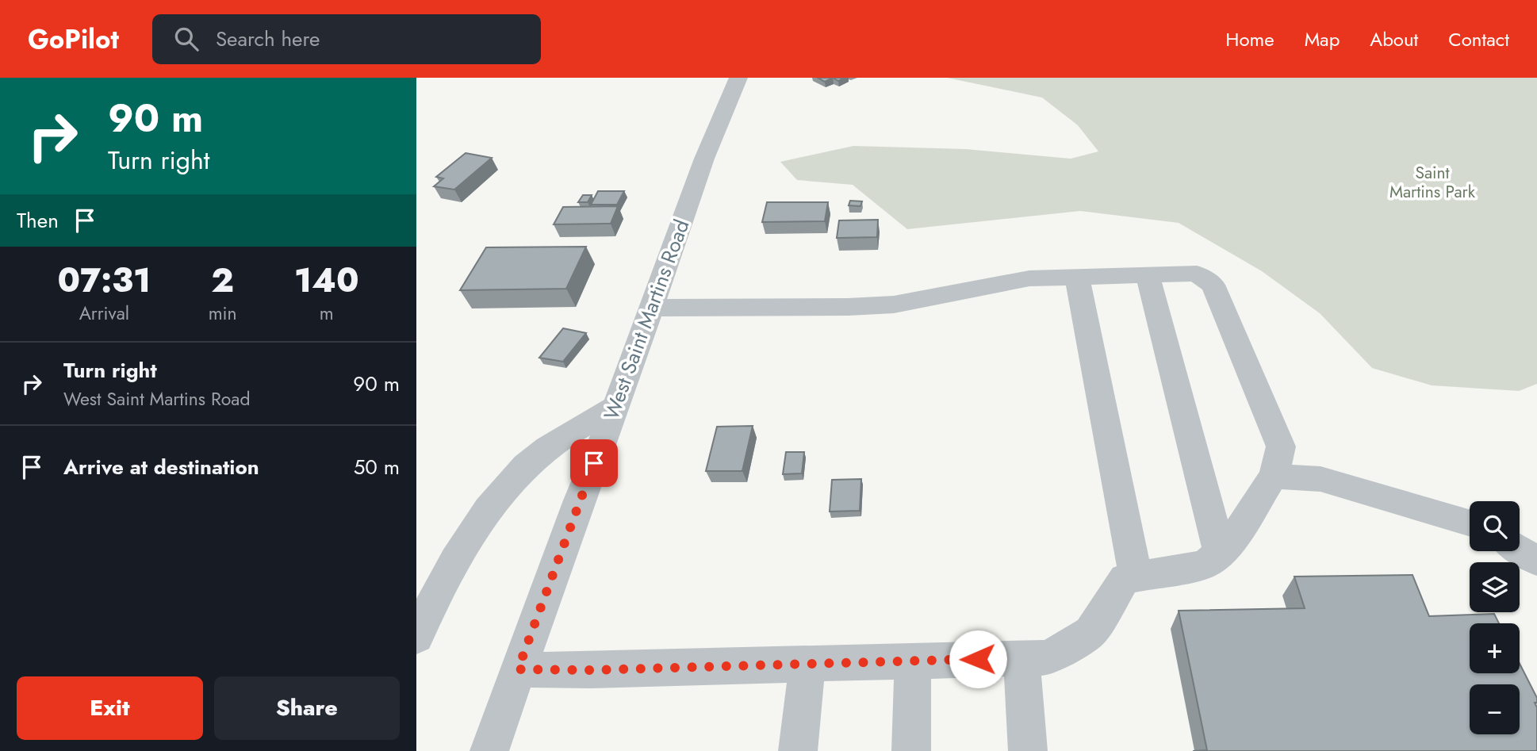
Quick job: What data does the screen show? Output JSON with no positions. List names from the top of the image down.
{
  "streets": {
    "street": ["West Saint Martins Road"]
  },
  "parks": ["Saint Martins Park"],
  "page": {
    "header": "GoPilot",
    "search": "Search here",
    "nav": [
      "Home",
      "Map",
      "About",
      "Contact"
    ],
    "turn": ["90 m", "Turn right"],
    "then": "Then",
    "eta": [
      "07:31",
      "Arrival",
      "2",
      "min",
      "140",
      "m"
    ],
    "list": [
      {
        "name": "Turn right",
        "note": "West Saint Martins Road",
        "value": "90 m"
      },
      {
        "name": "Arrive at destination",
        "value": "50 m"
      }
    ],
    "map_buttons": ["+", "−"],
    "buttons": ["Exit", "Share"]
  }
}
